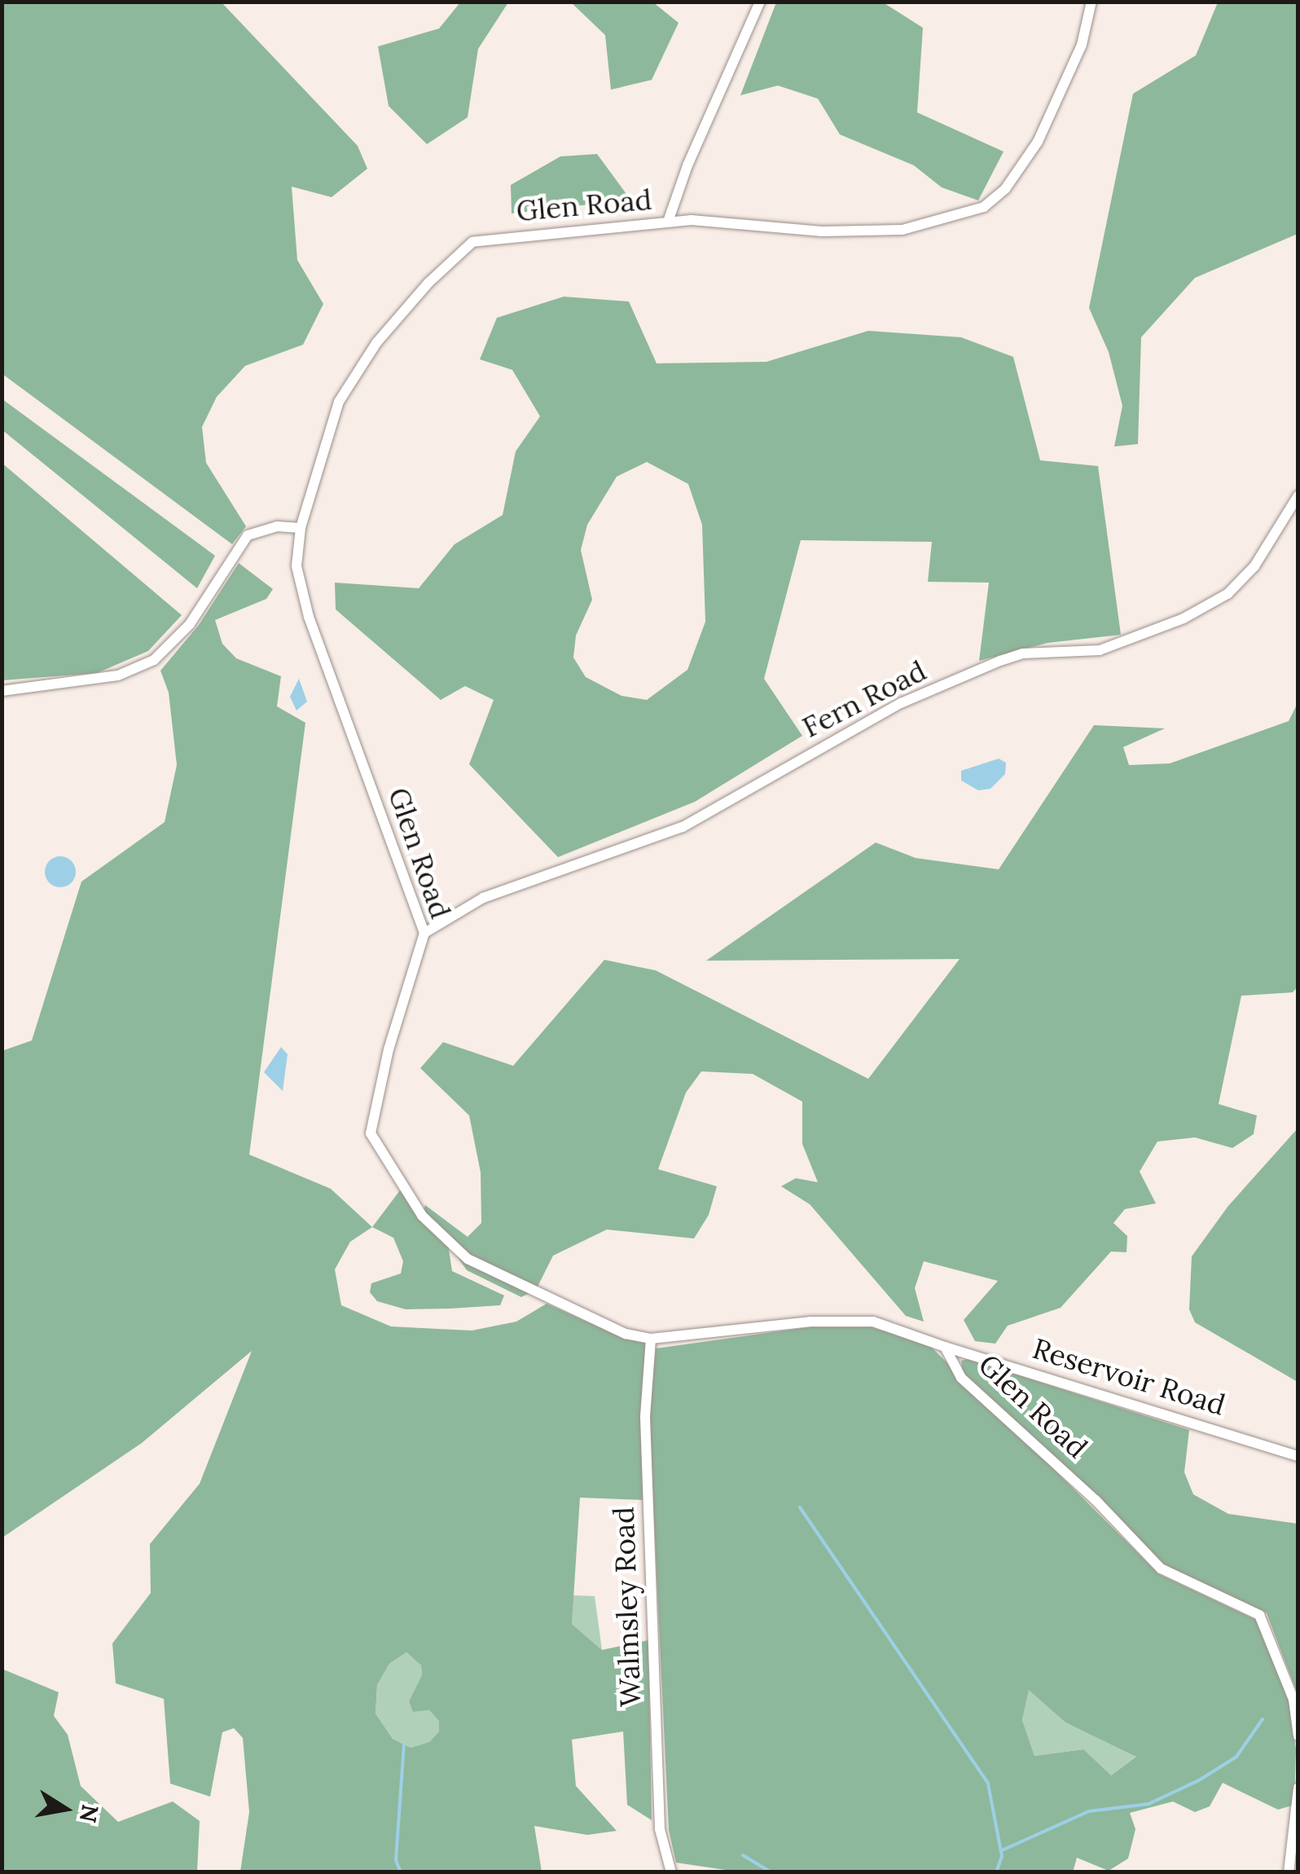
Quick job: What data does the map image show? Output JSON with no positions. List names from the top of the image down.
{
  "streets": {
    "street": [
      "Glen Road",
      "Fern Road",
      "Reservoir Road",
      "Walmsley Road"
    ]
  },
  "crossings": [
    ["Glen Road", "Fern Road"],
    ["Glen Road", "Reservoir Road"],
    ["Glen Road", "Walmsley Road"]
  ],
  "north": "right"
}
